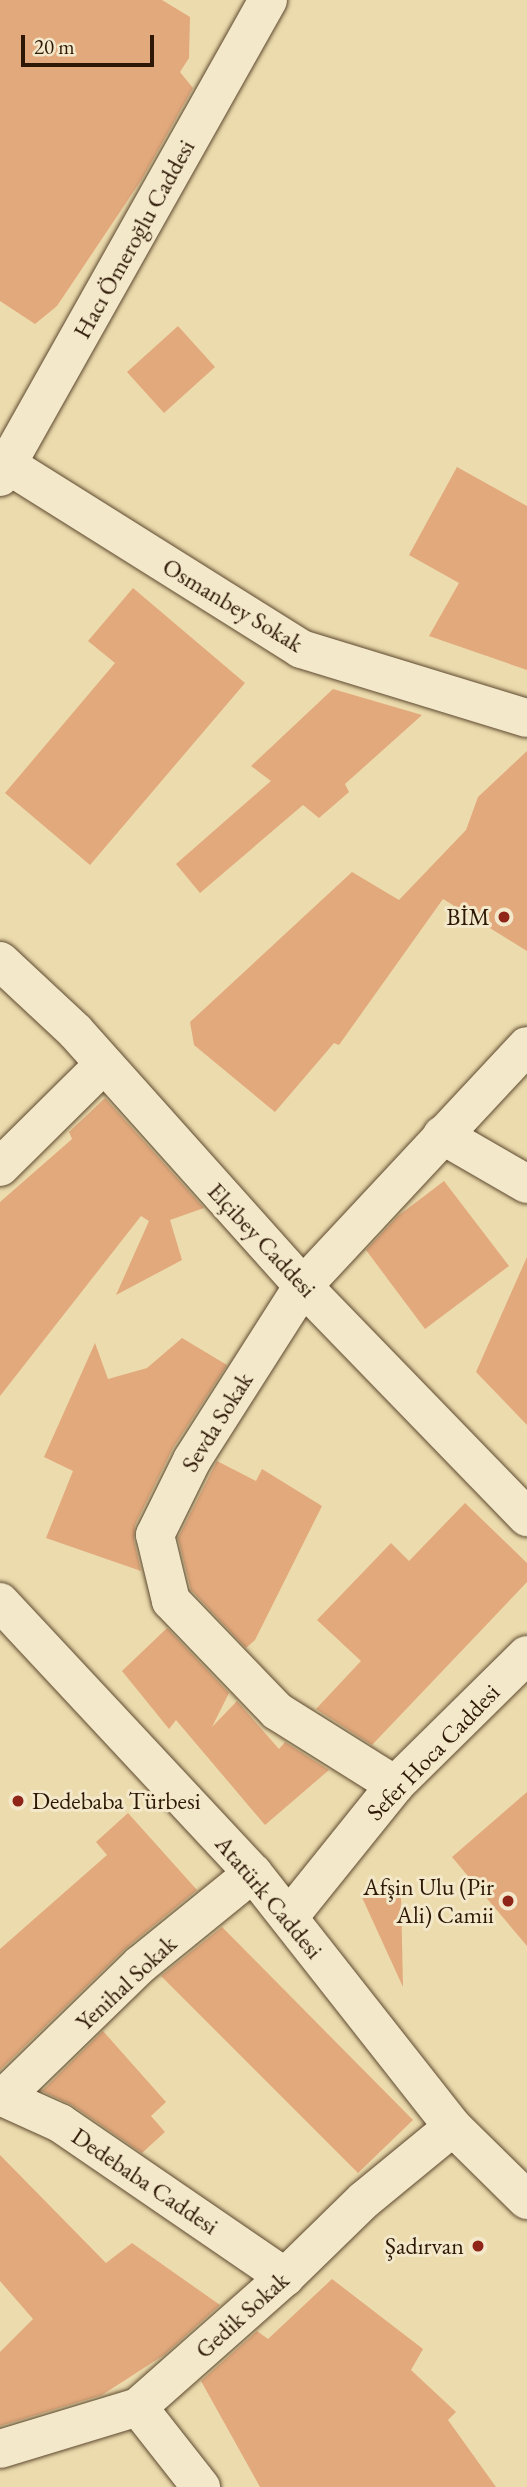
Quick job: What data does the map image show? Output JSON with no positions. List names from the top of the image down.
{
  "streets": {
    "street": [
      "Hacı Ömeroğlu Caddesi",
      "Osmanbey Sokak",
      "Elçibey Caddesi",
      "Sevda Sokak",
      "Sefer Hoca Caddesi",
      "Atatürk Caddesi",
      "Yenihal Sokak",
      "Dedebaba Caddesi",
      "Gedik Sokak"
    ]
  },
  "crossings": [
    ["Hacı Ömeroğlu Caddesi", "Osmanbey Sokak"],
    ["Elçibey Caddesi", "Sevda Sokak"],
    ["Sevda Sokak", "Sefer Hoca Caddesi"],
    ["Sefer Hoca Caddesi", "Atatürk Caddesi"],
    ["Atatürk Caddesi", "Yenihal Sokak"],
    ["Atatürk Caddesi", "Gedik Sokak"],
    ["Yenihal Sokak", "Dedebaba Caddesi"],
    ["Dedebaba Caddesi", "Gedik Sokak"]
  ],
  "places": [
    "BİM",
    "Dedebaba Türbesi",
    "Afşin Ulu (Pir Ali) Camii",
    "Şadırvan"
  ],
  "scale_bar": "20 m"
}
